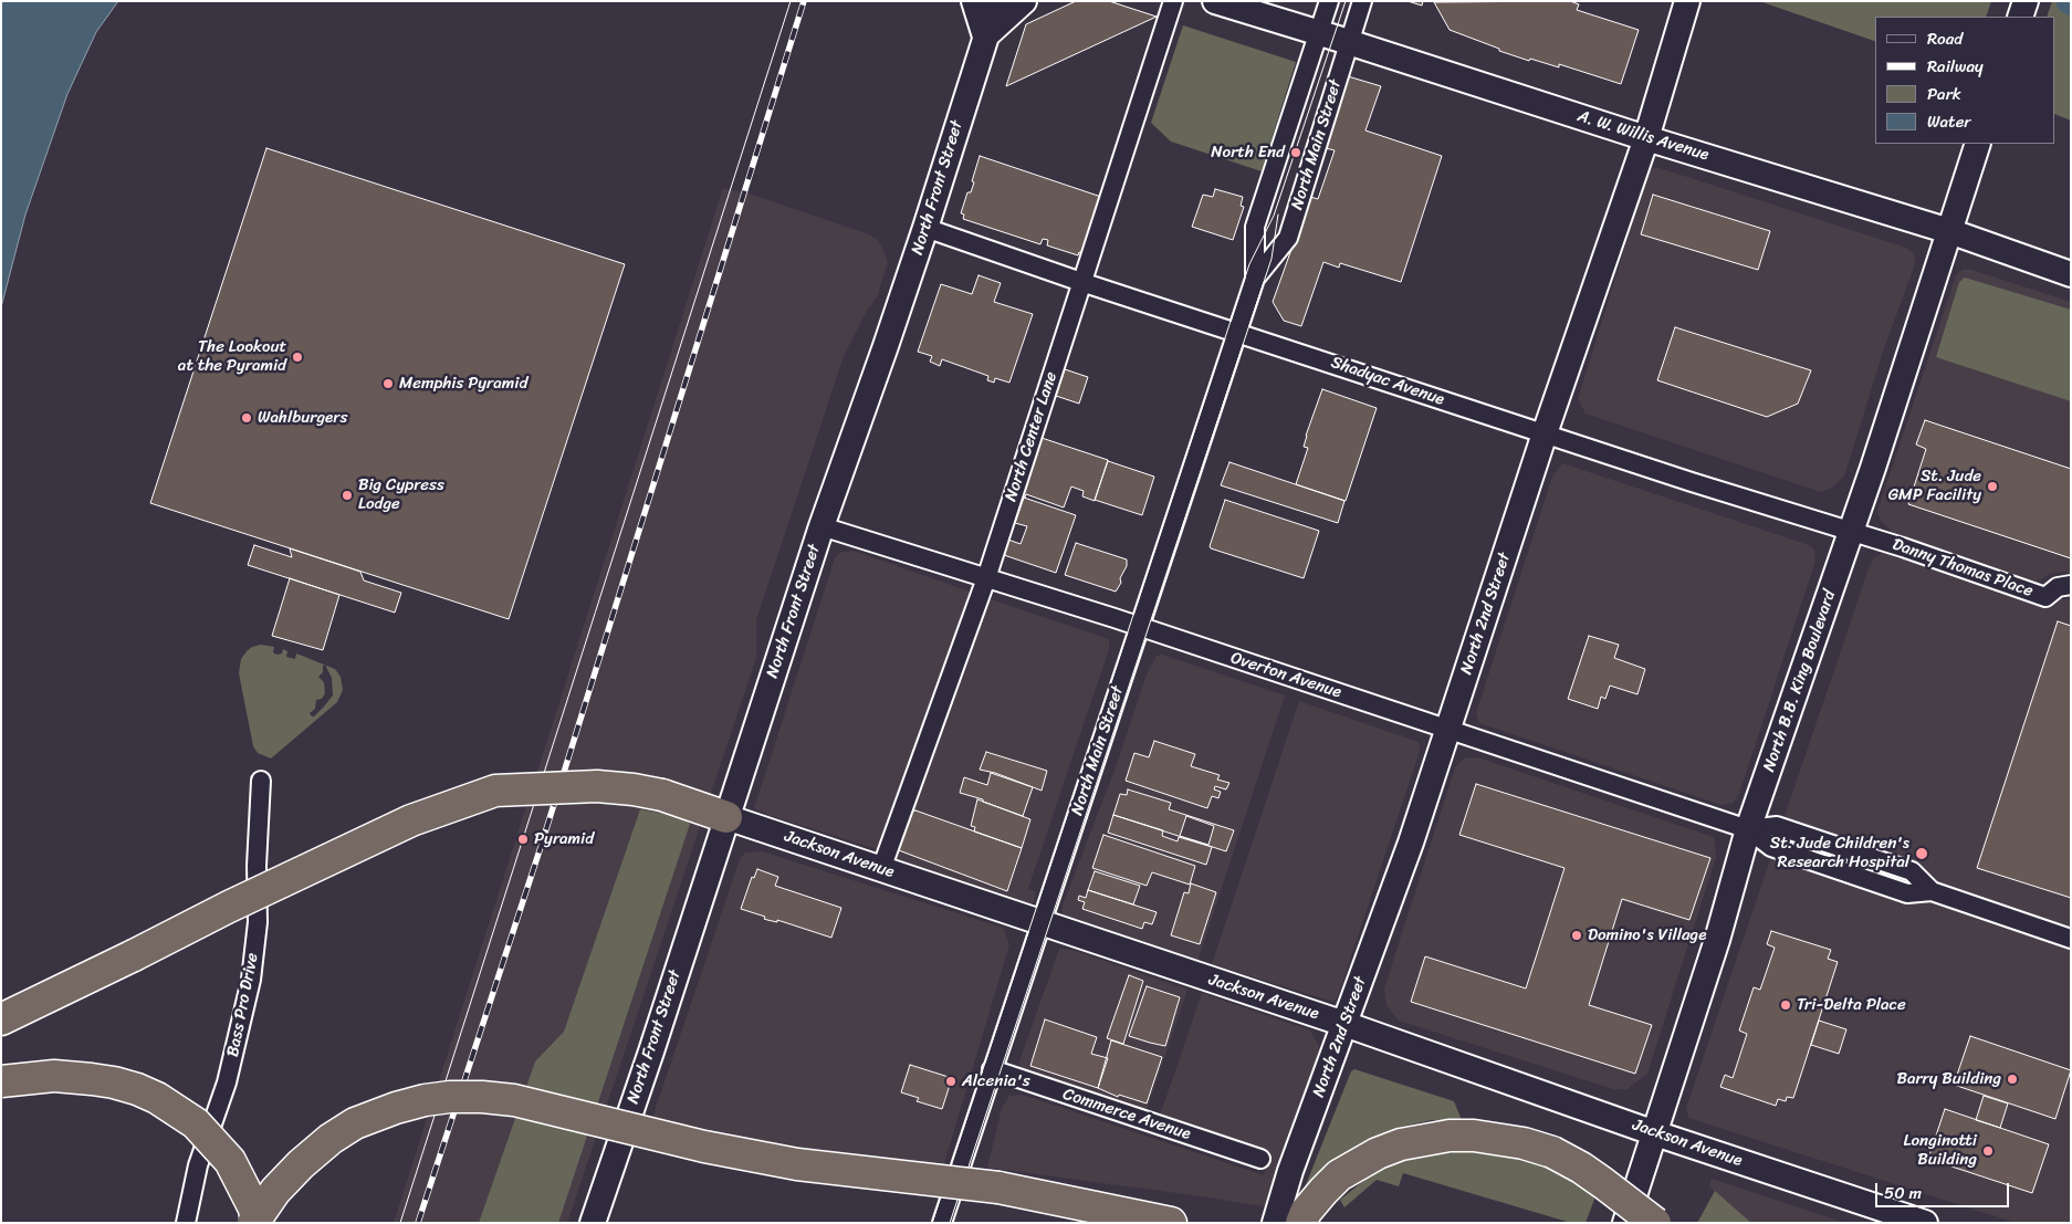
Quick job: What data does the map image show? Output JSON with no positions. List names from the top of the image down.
{
  "streets": {
    "street": [
      "A. W. Willis Avenue",
      "North Main Street",
      "North Front Street",
      "Shadyac Avenue",
      "North Center Lane",
      "Danny Thomas Place",
      "North 2nd Street",
      "Overton Avenue",
      "North B.B. King Boulevard",
      "Jackson Avenue",
      "Bass Pro Drive",
      "Commerce Avenue"
    ]
  },
  "crossings": [
    ["A. W. Willis Avenue", "North Main Street"],
    ["A. W. Willis Avenue", "North 2nd Street"],
    ["A. W. Willis Avenue", "North B.B. King Boulevard"],
    ["North Main Street", "Shadyac Avenue"],
    ["North Main Street", "Overton Avenue"],
    ["North Main Street", "Jackson Avenue"],
    ["North Main Street", "Commerce Avenue"],
    ["North Front Street", "Shadyac Avenue"],
    ["North Front Street", "Overton Avenue"],
    ["North Front Street", "Jackson Avenue"],
    ["Shadyac Avenue", "North Center Lane"],
    ["Shadyac Avenue", "Danny Thomas Place"],
    ["Shadyac Avenue", "North 2nd Street"],
    ["Shadyac Avenue", "North B.B. King Boulevard"],
    ["North Center Lane", "Overton Avenue"],
    ["North Center Lane", "Jackson Avenue"],
    ["Danny Thomas Place", "North B.B. King Boulevard"],
    ["North 2nd Street", "Overton Avenue"],
    ["North 2nd Street", "Jackson Avenue"],
    ["Overton Avenue", "North B.B. King Boulevard"],
    ["North B.B. King Boulevard", "Jackson Avenue"]
  ],
  "places": [
    "North End",
    "The Lookout at the Pyramid",
    "Memphis Pyramid",
    "Wahlburgers",
    "St. Jude GMP Facility",
    "Big Cypress Lodge",
    "Pyramid",
    "St. Jude Children's Research Hospital",
    "Domino's Village",
    "Tri-Delta Place",
    "Barry Building",
    "Alcenia's",
    "Longinotti Building"
  ],
  "legend": [
    "Road",
    "Railway",
    "Park",
    "Water"
  ],
  "scale_bar": "50 m"
}
